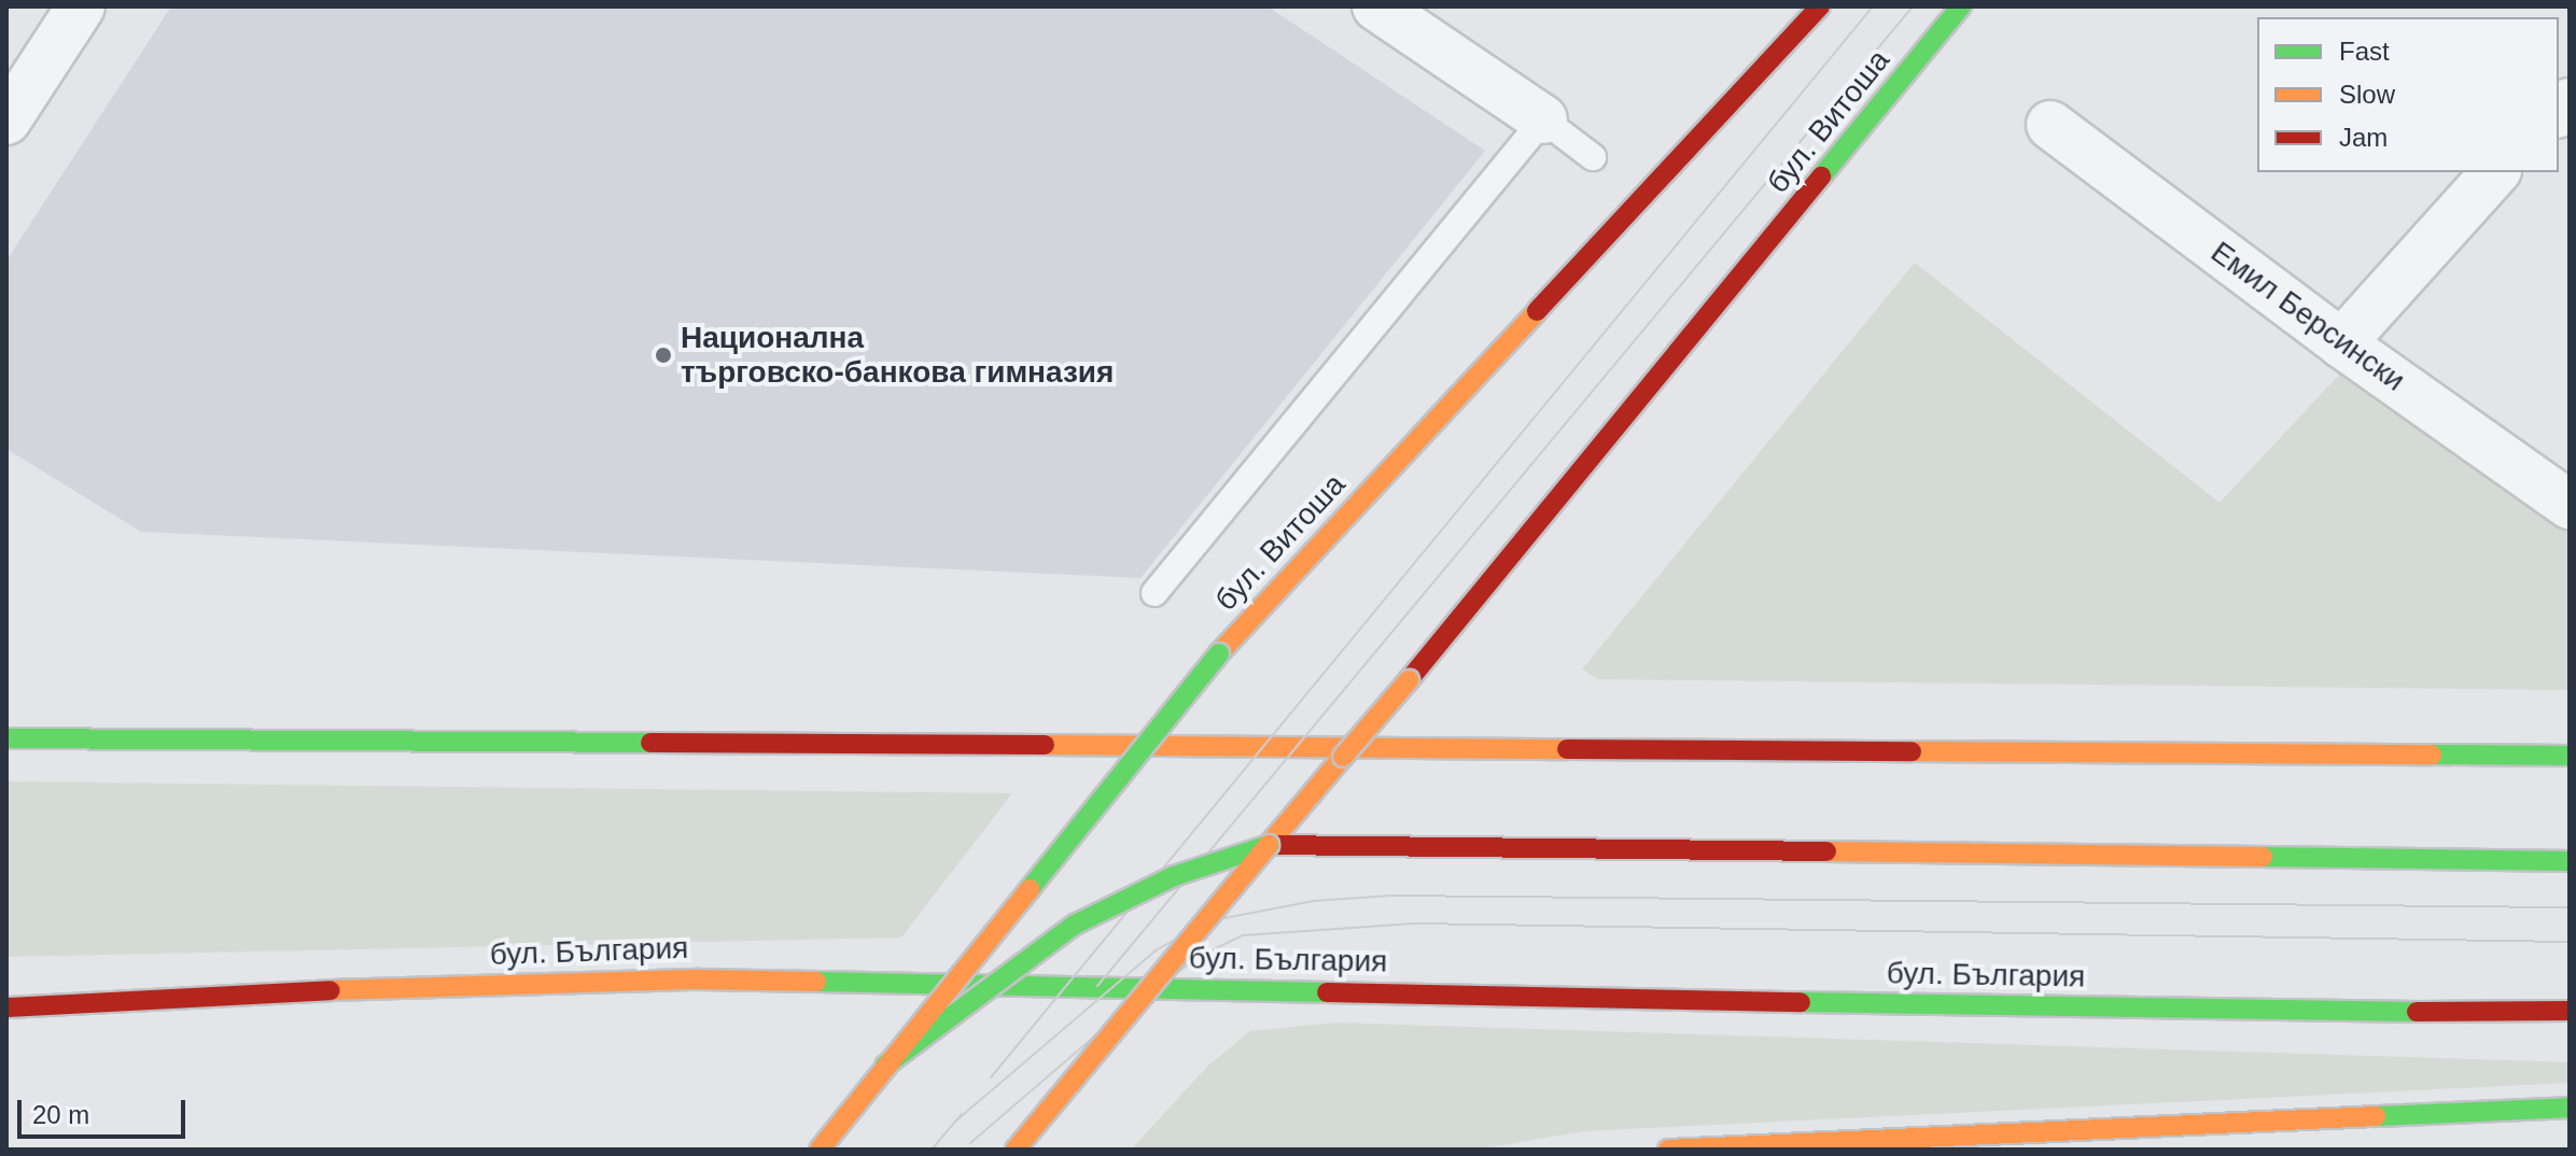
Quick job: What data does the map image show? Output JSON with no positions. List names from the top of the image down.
{
  "streets": {
    "main road": ["бул. Витоша", "бул. България"],
    "street": ["Емил Берсински"]
  },
  "places": ["Национална търговско-банкова гимназия"],
  "legend": ["Fast", "Slow", "Jam"],
  "scale_bar": "20 m"
}
